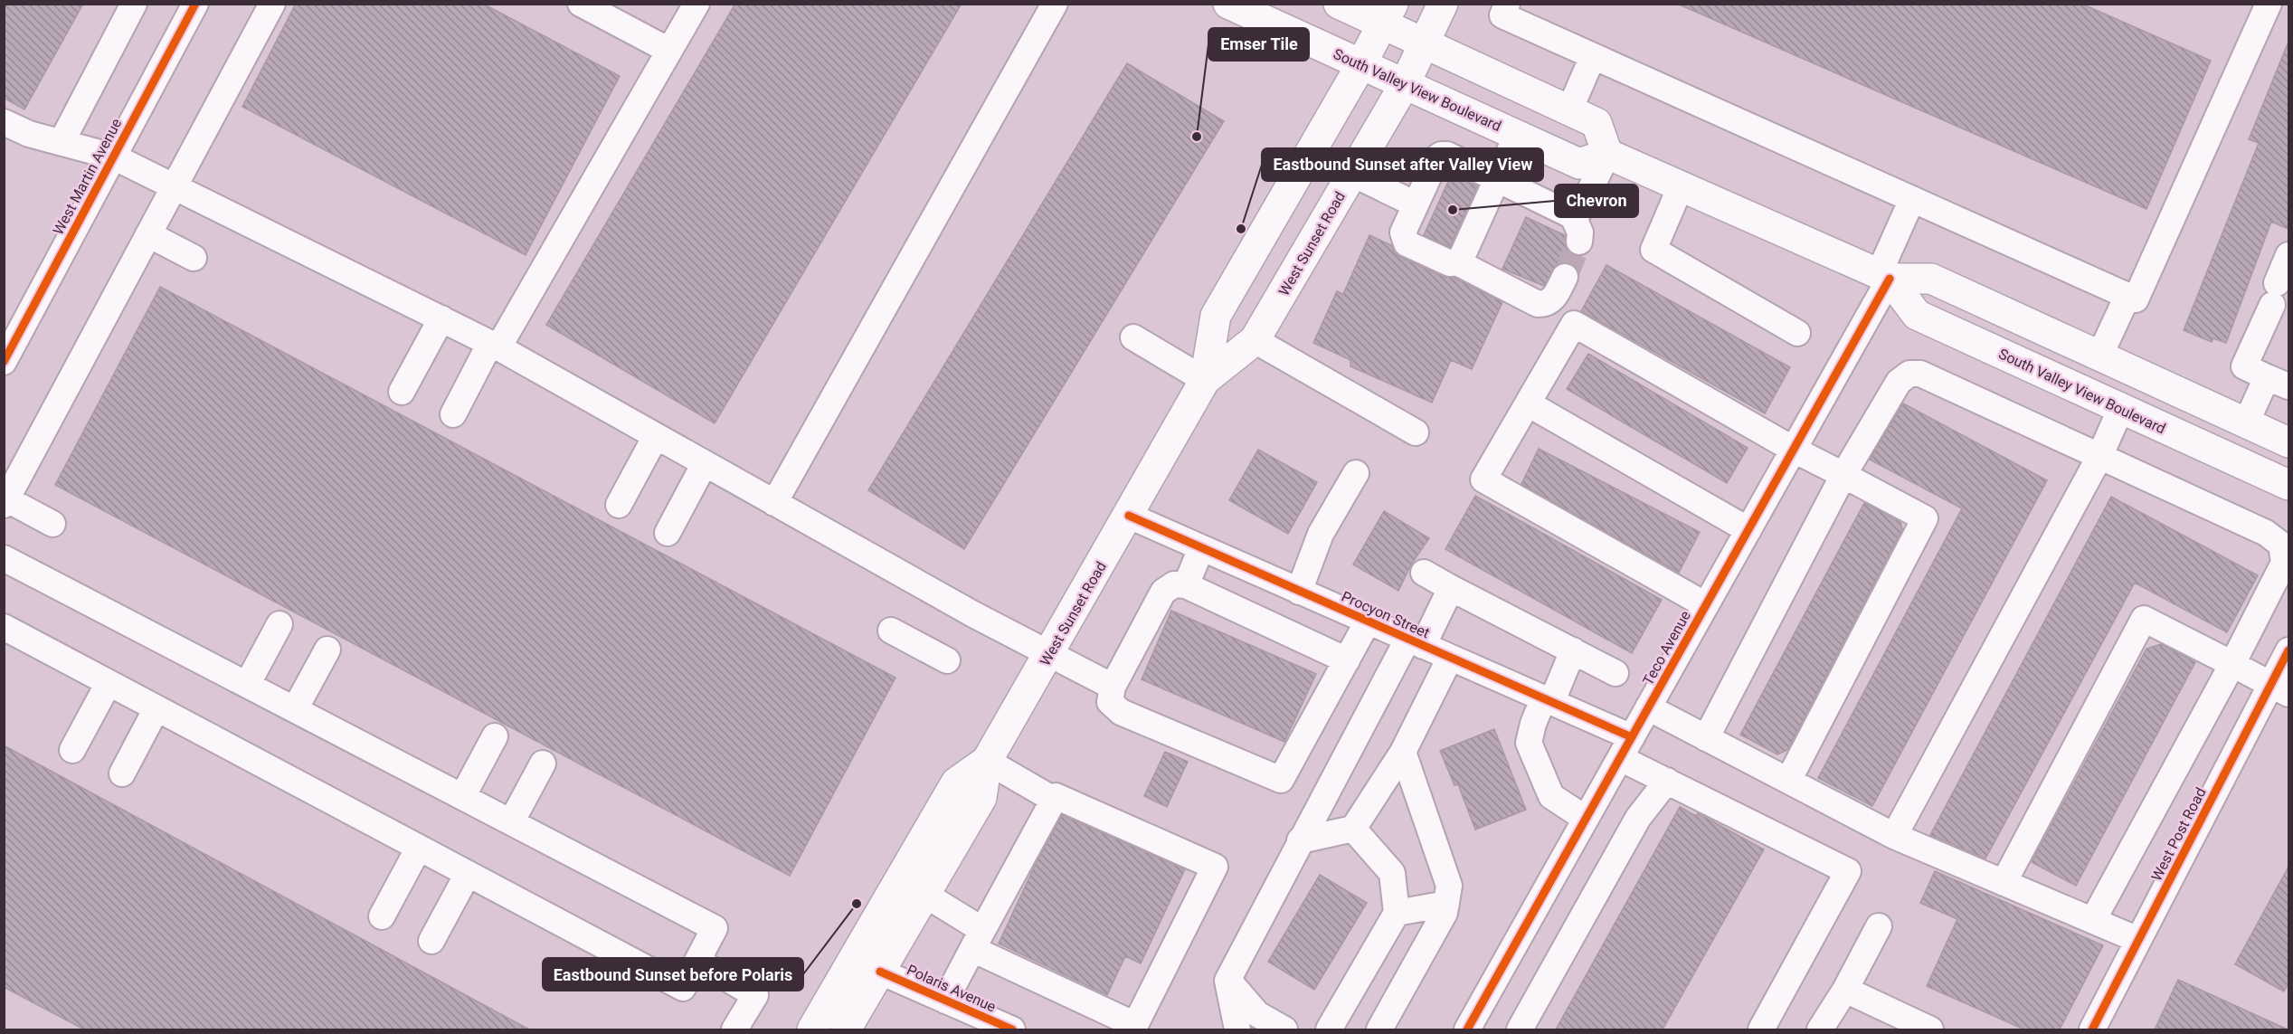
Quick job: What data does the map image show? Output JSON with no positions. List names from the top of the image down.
{
  "streets": {
    "main road": ["South Valley View Boulevard", "West Sunset Road"],
    "street": [
      "West Martin Avenue",
      "Procyon Street",
      "Teco Avenue",
      "West Post Road",
      "Polaris Avenue"
    ]
  },
  "crossings": [
    ["South Valley View Boulevard", "West Sunset Road"],
    ["South Valley View Boulevard", "Teco Avenue"],
    ["West Sunset Road", "Procyon Street"],
    ["West Sunset Road", "Polaris Avenue"],
    ["Procyon Street", "Teco Avenue"]
  ],
  "places": [
    "Emser Tile",
    "Chevron",
    "Eastbound Sunset after Valley View",
    "Eastbound Sunset before Polaris"
  ]
}
